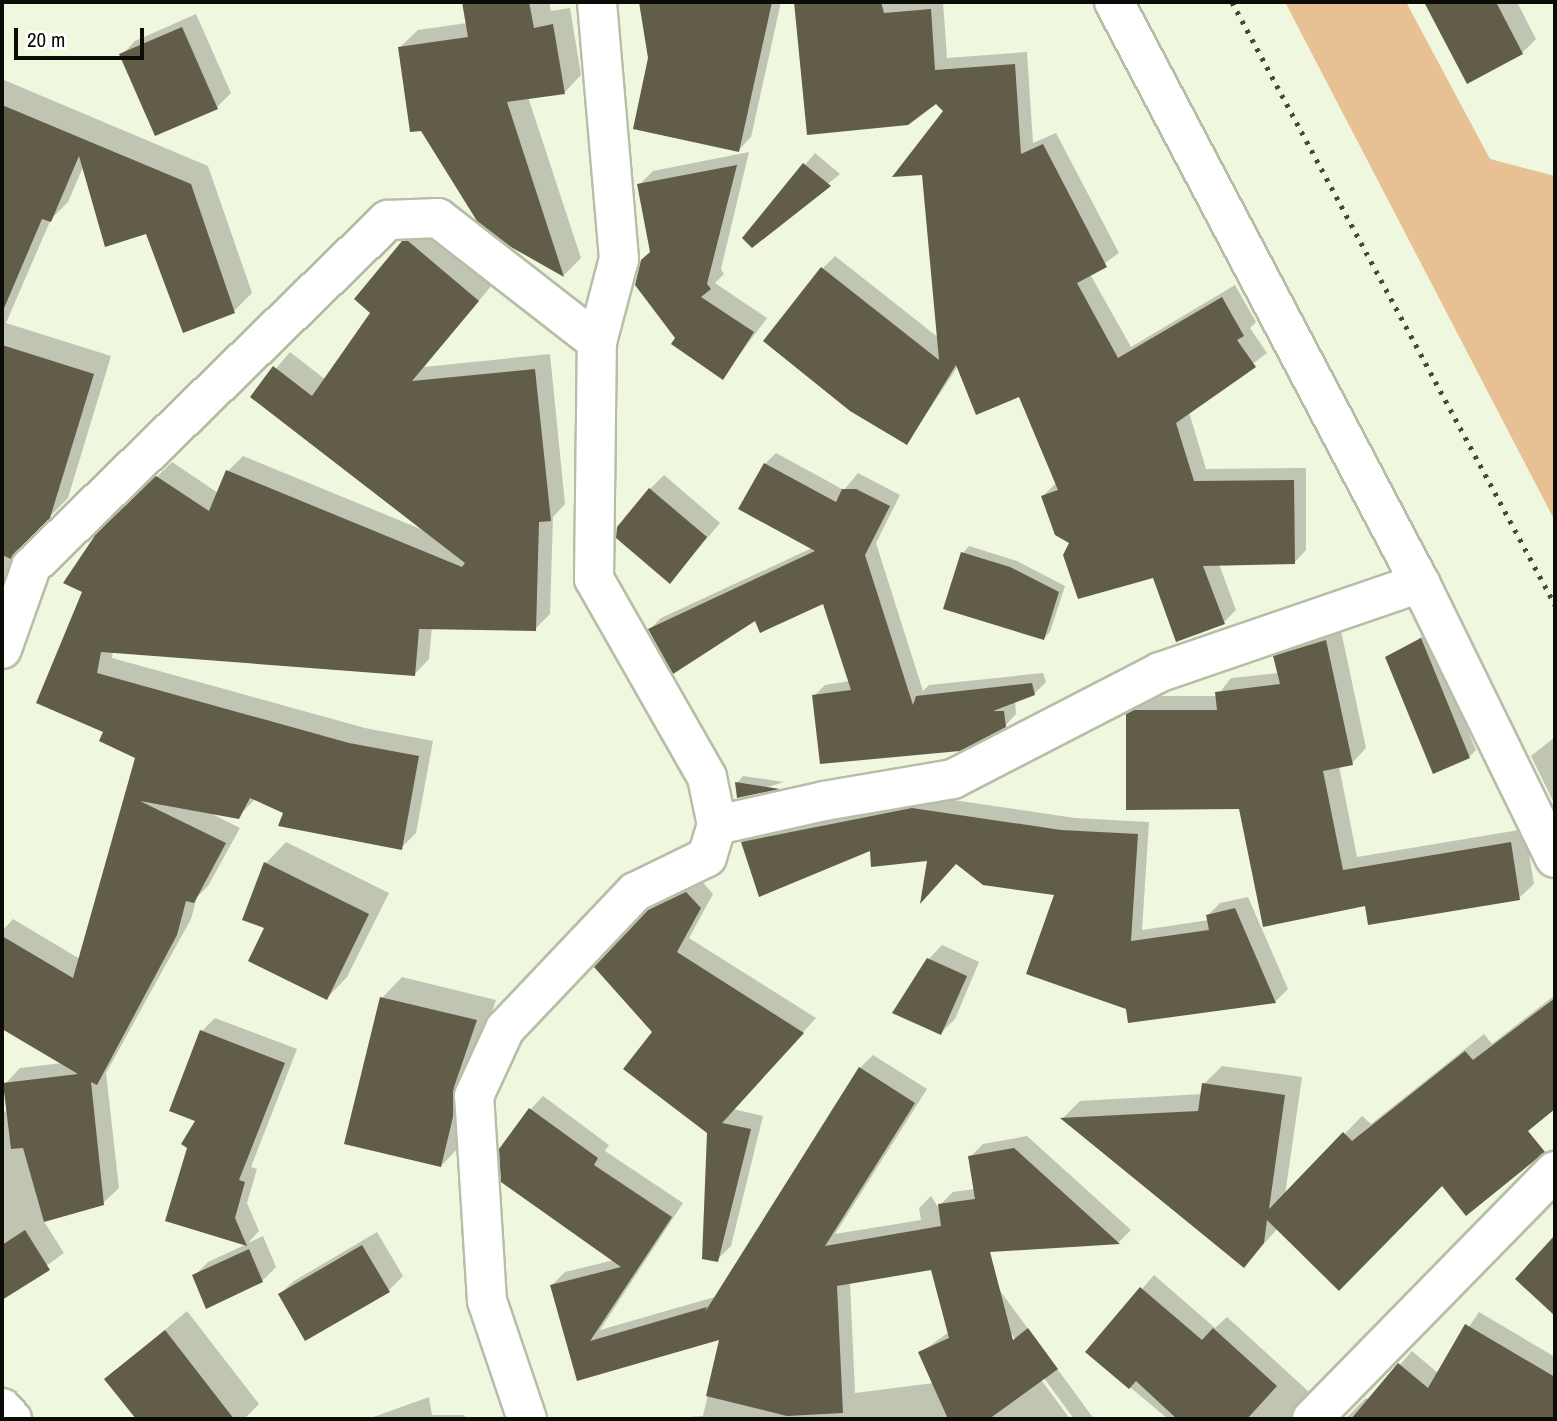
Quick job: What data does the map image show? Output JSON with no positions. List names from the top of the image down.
{
  "scale_bar": "20 m"
}
